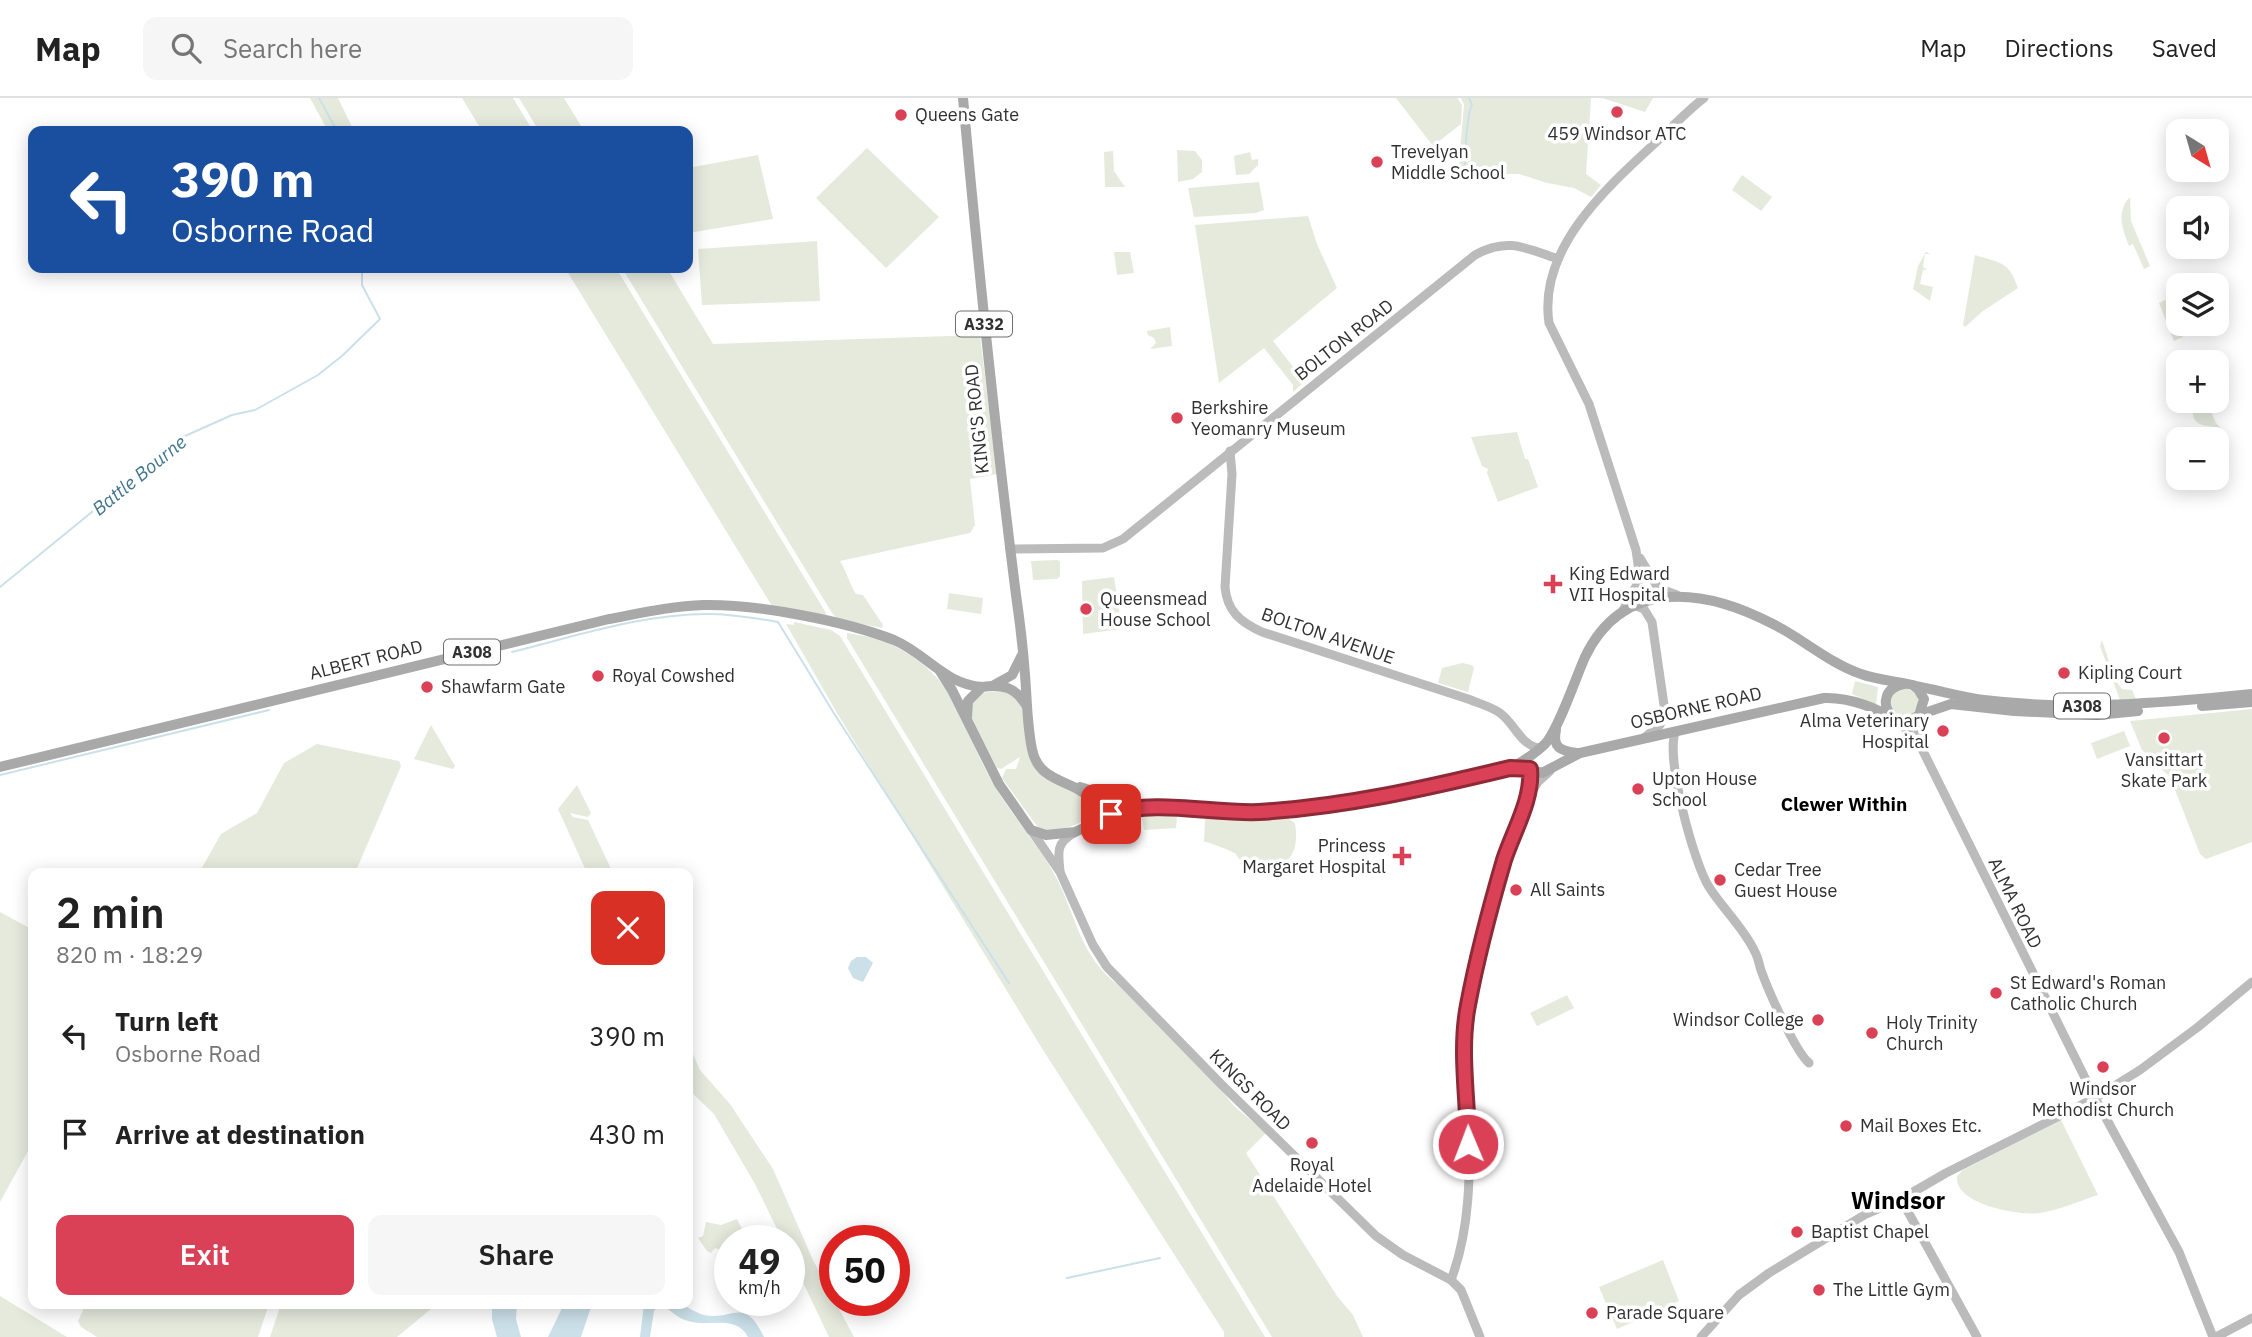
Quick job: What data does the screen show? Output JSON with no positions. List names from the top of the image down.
{
  "streets": {
    "main road": [
      "A332",
      "KING'S ROAD",
      "A308",
      "ALBERT ROAD",
      "OSBORNE ROAD"
    ],
    "street": [
      "BOLTON ROAD",
      "BOLTON AVENUE",
      "ALMA ROAD",
      "KINGS ROAD"
    ]
  },
  "crossings": [
    ["BOLTON ROAD", "KING'S ROAD"],
    ["BOLTON ROAD", "BOLTON AVENUE"],
    ["KING'S ROAD", "ALBERT ROAD"],
    ["KING'S ROAD", "OSBORNE ROAD"],
    ["BOLTON AVENUE", "A308"],
    ["BOLTON AVENUE", "OSBORNE ROAD"],
    ["A308", "OSBORNE ROAD"],
    ["A308", "ALMA ROAD"],
    ["ALBERT ROAD", "KINGS ROAD"],
    ["OSBORNE ROAD", "ALMA ROAD"]
  ],
  "districts": ["Clewer Within", "Windsor"],
  "water": ["Battle Bourne"],
  "places": {
    "other": [
      "459 Windsor ATC",
      "Queens Gate",
      "Trevelyan Middle School",
      "Berkshire Yeomanry Museum",
      "Queensmead House School",
      "Kipling Court",
      "Royal Cowshed",
      "Shawfarm Gate",
      "Alma Veterinary Hospital",
      "Vansittart Skate Park",
      "Upton House School",
      "Cedar Tree Guest House",
      "All Saints",
      "St Edward's Roman Catholic Church",
      "Windsor College",
      "Holy Trinity Church",
      "Windsor Methodist Church",
      "Mail Boxes Etc.",
      "Royal Adelaide Hotel",
      "Baptist Chapel",
      "The Little Gym",
      "Parade Square"
    ],
    "health": ["King Edward VII Hospital", "Princess Margaret Hospital"]
  },
  "north": "bottom right",
  "page": {
    "header": "Map",
    "search": "Search here",
    "nav": ["Map", "Directions", "Saved"],
    "map_buttons": ["+", "−"],
    "turn": ["390 m", "Osborne Road"],
    "heading": ["2 min", "820 m · 18:29"],
    "list": [
      {
        "name": "Turn left",
        "note": "Osborne Road",
        "value": "390 m"
      },
      {
        "name": "Arrive at destination",
        "value": "430 m"
      }
    ],
    "buttons": ["Exit", "Share"],
    "speed": "49 km/h",
    "limit": "50"
  }
}
